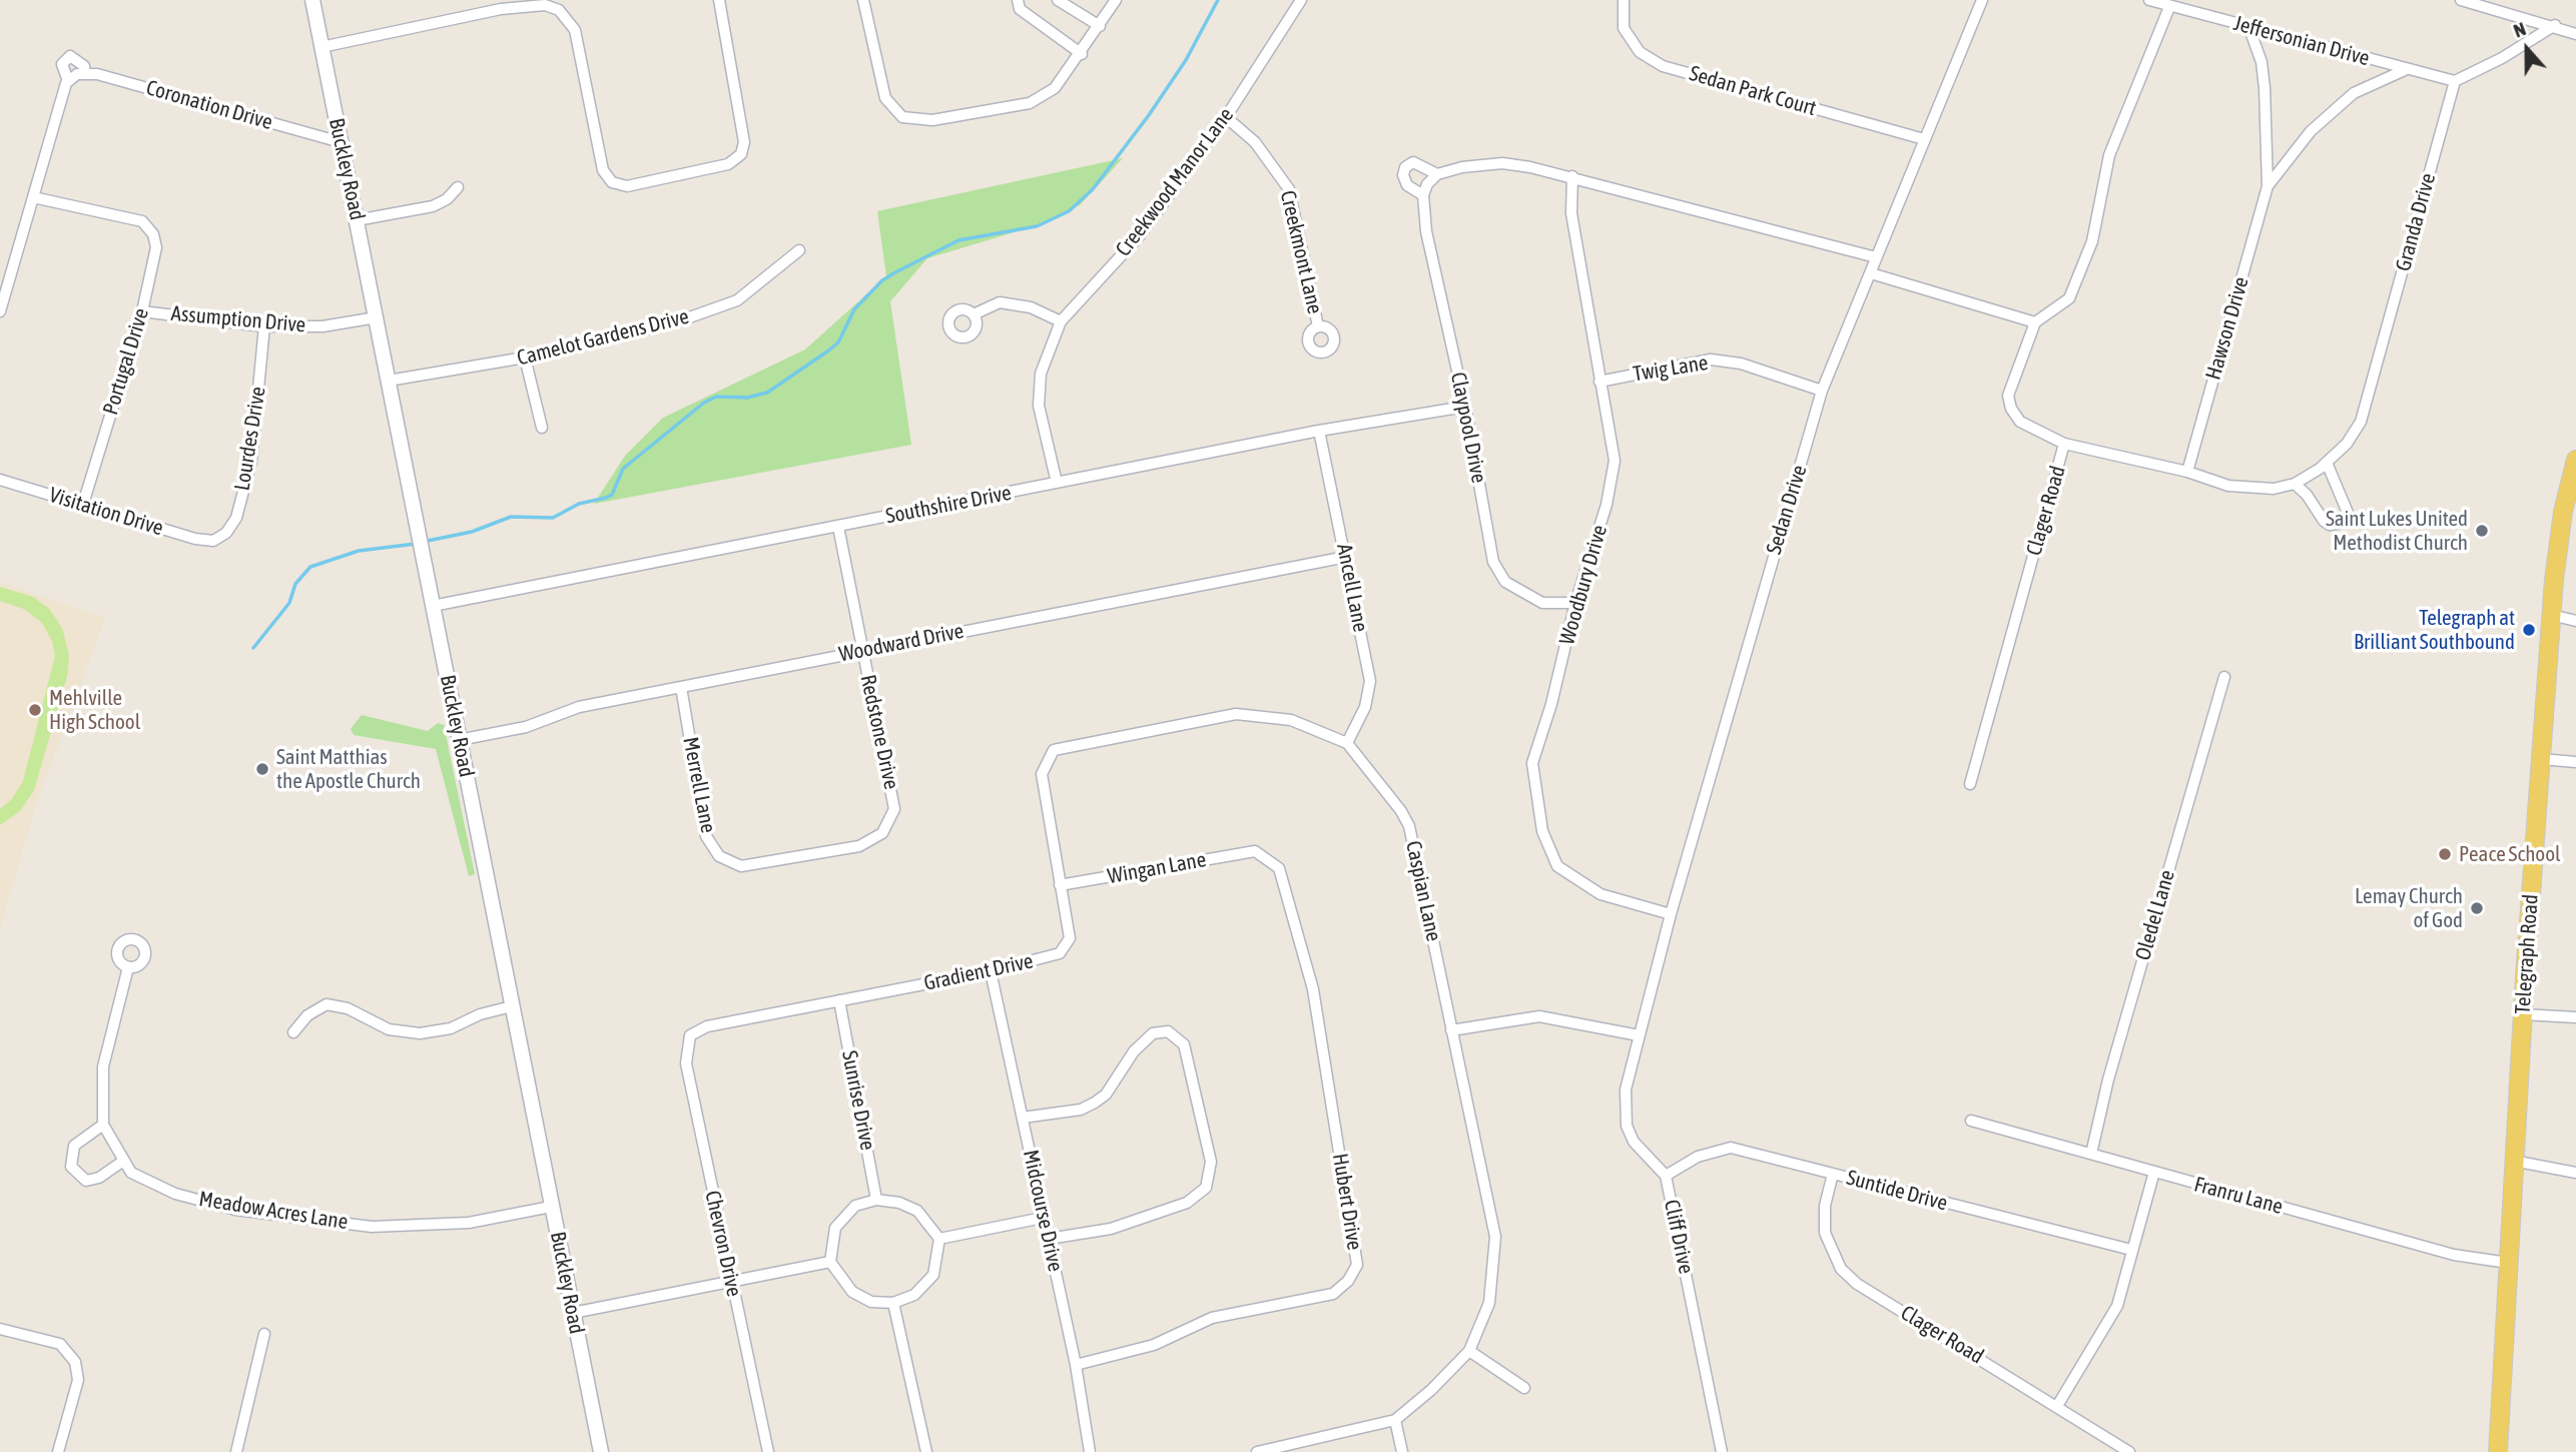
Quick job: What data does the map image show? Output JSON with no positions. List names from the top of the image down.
{
  "streets": {
    "main road": ["Telegraph Road"],
    "street": [
      "Jeffersonian Drive",
      "Sedan Park Court",
      "Coronation Drive",
      "Buckley Road",
      "Creekwood Manor Lane",
      "Granda Drive",
      "Creekmont Lane",
      "Assumption Drive",
      "Hawson Drive",
      "Camelot Gardens Drive",
      "Portugal Drive",
      "Twig Lane",
      "Claypool Drive",
      "Lourdes Drive",
      "Southshire Drive",
      "Sedan Drive",
      "Clager Road",
      "Visitation Drive",
      "Woodbury Drive",
      "Ancell Lane",
      "Woodward Drive",
      "Redstone Drive",
      "Merrell Lane",
      "Wingan Lane",
      "Caspian Lane",
      "Oledel Lane",
      "Gradient Drive",
      "Sunrise Drive",
      "Suntide Drive",
      "Franru Lane",
      "Hubert Drive",
      "Meadow Acres Lane",
      "Midcourse Drive",
      "Cliff Drive",
      "Chevron Drive"
    ]
  },
  "crossings": [
    ["Jeffersonian Drive", "Granda Drive"],
    ["Jeffersonian Drive", "Hawson Drive"],
    ["Sedan Park Court", "Sedan Drive"],
    ["Coronation Drive", "Buckley Road"],
    ["Coronation Drive", "Portugal Drive"],
    ["Buckley Road", "Assumption Drive"],
    ["Buckley Road", "Camelot Gardens Drive"],
    ["Buckley Road", "Southshire Drive"],
    ["Buckley Road", "Woodward Drive"],
    ["Buckley Road", "Meadow Acres Lane"],
    ["Creekwood Manor Lane", "Creekmont Lane"],
    ["Creekwood Manor Lane", "Southshire Drive"],
    ["Granda Drive", "Hawson Drive"],
    ["Granda Drive", "Clager Road"],
    ["Assumption Drive", "Portugal Drive"],
    ["Assumption Drive", "Lourdes Drive"],
    ["Portugal Drive", "Visitation Drive"],
    ["Twig Lane", "Sedan Drive"],
    ["Twig Lane", "Woodbury Drive"],
    ["Claypool Drive", "Southshire Drive"],
    ["Claypool Drive", "Woodbury Drive"],
    ["Lourdes Drive", "Visitation Drive"],
    ["Southshire Drive", "Ancell Lane"],
    ["Southshire Drive", "Redstone Drive"],
    ["Sedan Drive", "Woodbury Drive"],
    ["Sedan Drive", "Cliff Drive"],
    ["Clager Road", "Suntide Drive"],
    ["Ancell Lane", "Woodward Drive"],
    ["Ancell Lane", "Caspian Lane"],
    ["Woodward Drive", "Redstone Drive"],
    ["Woodward Drive", "Merrell Lane"],
    ["Redstone Drive", "Merrell Lane"],
    ["Wingan Lane", "Gradient Drive"],
    ["Wingan Lane", "Hubert Drive"],
    ["Caspian Lane", "Gradient Drive"],
    ["Oledel Lane", "Franru Lane"],
    ["Telegraph Road", "Franru Lane"],
    ["Gradient Drive", "Sunrise Drive"],
    ["Gradient Drive", "Midcourse Drive"],
    ["Gradient Drive", "Chevron Drive"],
    ["Suntide Drive", "Cliff Drive"],
    ["Hubert Drive", "Midcourse Drive"]
  ],
  "places": [
    "Saint Lukes United Methodist Church",
    "Telegraph at Brilliant Southbound",
    "Mehlville High School",
    "Saint Matthias the Apostle Church",
    "Peace School",
    "Lemay Church of God"
  ],
  "north": "top"
}
